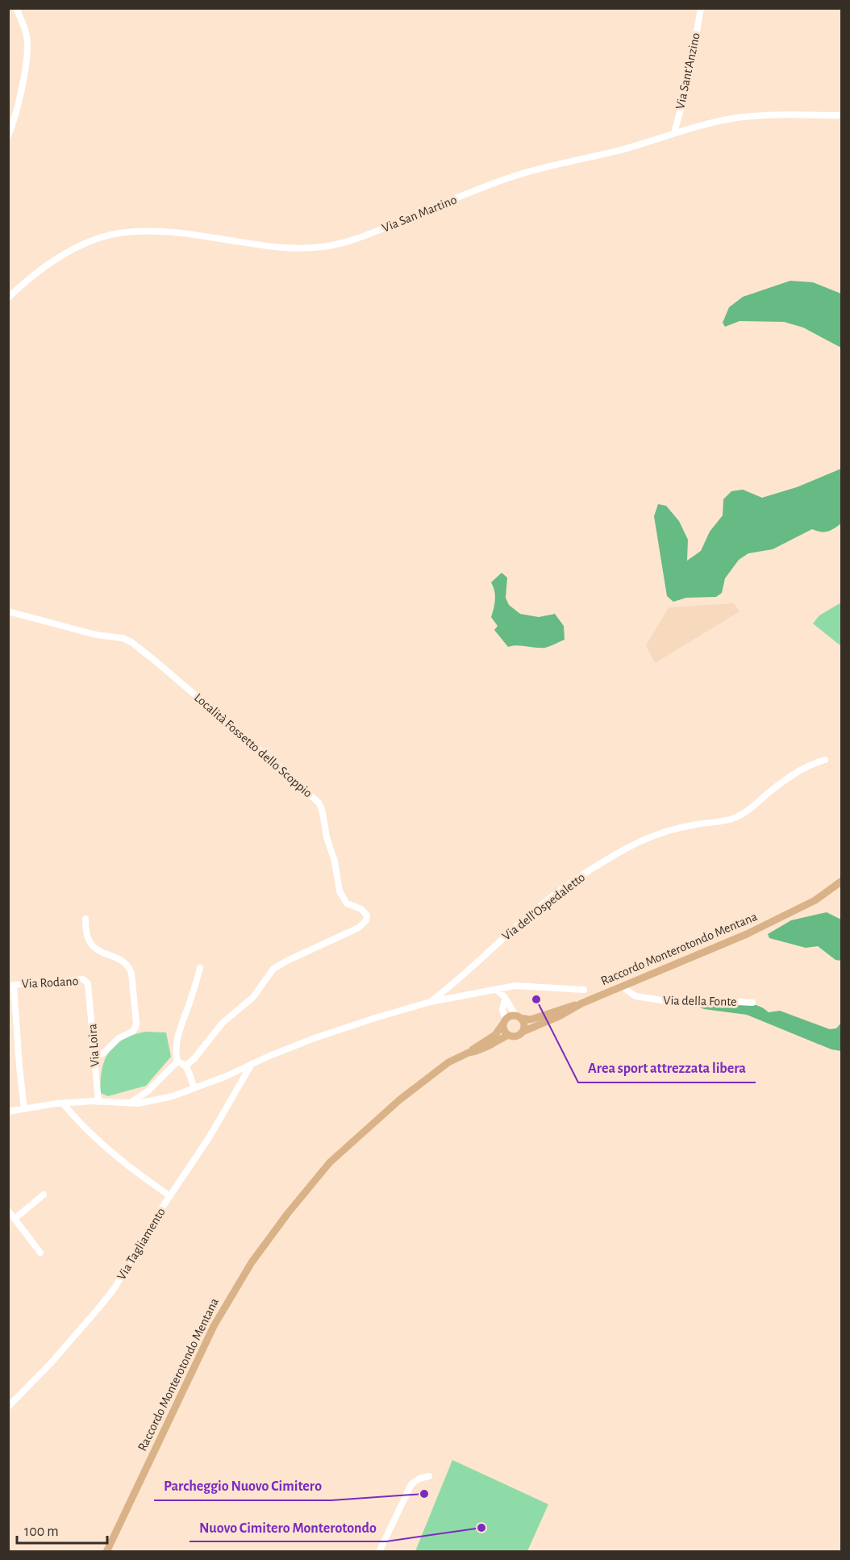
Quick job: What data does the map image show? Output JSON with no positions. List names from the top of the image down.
{
  "streets": {
    "main road": ["Raccordo Monterotondo Mentana"],
    "street": [
      "Via Sant'Anzino",
      "Via San Martino",
      "Località Fossetto dello Scoppio",
      "Via dell'Ospedaletto",
      "Via Rodano",
      "Via della Fonte",
      "Via Loira",
      "Via Tagliamento"
    ]
  },
  "crossings": [
    ["Via Sant'Anzino", "Via San Martino"],
    ["Raccordo Monterotondo Mentana", "Via della Fonte"],
    ["Via Rodano", "Via Loira"]
  ],
  "places": ["Area sport attrezzata libera", "Parcheggio Nuovo Cimitero", "Nuovo Cimitero Monterotondo"],
  "scale_bar": "100 m"
}
